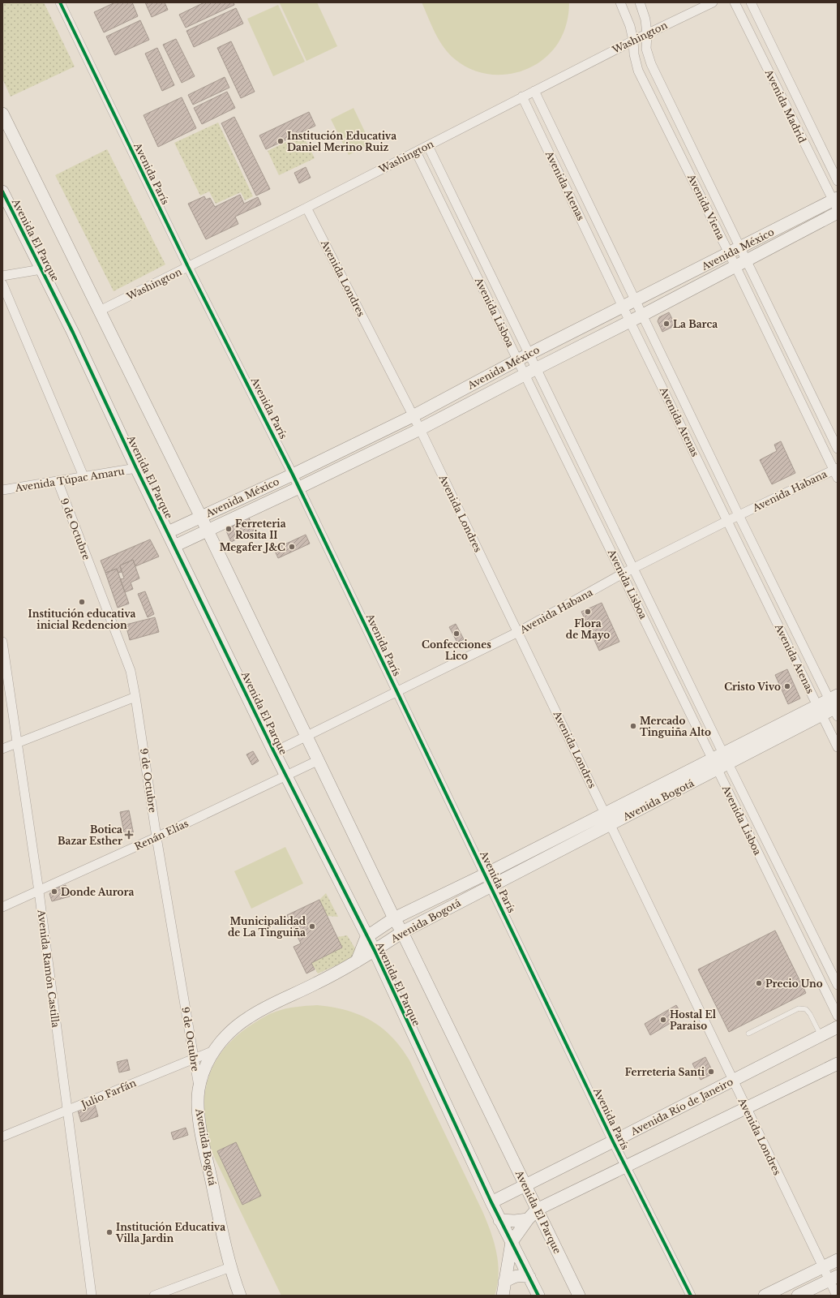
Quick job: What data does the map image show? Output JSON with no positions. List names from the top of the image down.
{
  "streets": {
    "street": [
      "Washington",
      "Avenida Madrid",
      "Avenida París",
      "Avenida Atenas",
      "Avenida Viena",
      "Avenida El Parque",
      "Avenida México",
      "Avenida Londres",
      "Avenida Lisboa",
      "Avenida Túpac Amaru",
      "Avenida Habana",
      "9 de Octubre",
      "Avenida Bogotá",
      "Renán Elías",
      "Avenida Ramón Castilla",
      "Julio Farfán",
      "Avenida Río de Janeiro"
    ]
  },
  "crossings": [
    ["Washington", "Avenida París"],
    ["Washington", "Avenida Atenas"],
    ["Washington", "Avenida Viena"],
    ["Washington", "Avenida El Parque"],
    ["Washington", "Avenida Londres"],
    ["Washington", "Avenida Lisboa"],
    ["Avenida Madrid", "Avenida México"],
    ["Avenida París", "Avenida México"],
    ["Avenida París", "Avenida Habana"],
    ["Avenida París", "Avenida Bogotá"],
    ["Avenida París", "Avenida Río de Janeiro"],
    ["Avenida Atenas", "Avenida México"],
    ["Avenida Atenas", "Avenida Habana"],
    ["Avenida Atenas", "Avenida Bogotá"],
    ["Avenida Viena", "Avenida México"],
    ["Avenida Viena", "Avenida Habana"],
    ["Avenida El Parque", "Avenida México"],
    ["Avenida El Parque", "Avenida Túpac Amaru"],
    ["Avenida El Parque", "Avenida Habana"],
    ["Avenida El Parque", "Avenida Bogotá"],
    ["Avenida El Parque", "Renán Elías"],
    ["Avenida El Parque", "Avenida Río de Janeiro"],
    ["Avenida México", "Avenida Londres"],
    ["Avenida México", "Avenida Lisboa"],
    ["Avenida Londres", "Avenida Habana"],
    ["Avenida Londres", "Avenida Bogotá"],
    ["Avenida Londres", "Avenida Río de Janeiro"],
    ["Avenida Lisboa", "Avenida Habana"],
    ["Avenida Lisboa", "Avenida Bogotá"],
    ["Avenida Túpac Amaru", "9 de Octubre"],
    ["9 de Octubre", "Avenida Bogotá"],
    ["9 de Octubre", "Renán Elías"],
    ["9 de Octubre", "Julio Farfán"],
    ["Avenida Bogotá", "Julio Farfán"],
    ["Renán Elías", "Avenida Ramón Castilla"],
    ["Avenida Ramón Castilla", "Julio Farfán"]
  ],
  "places": {
    "other": [
      "Institución Educativa Daniel Merino Ruiz",
      "La Barca",
      "Ferreteria Rosita II",
      "Megafer J&C",
      "Institución educativa inicial Redencion",
      "Flora de Mayo",
      "Confecciones Lico",
      "Cristo Vivo",
      "Mercado Tinguiña Alto",
      "Donde Aurora",
      "Municipalidad de La Tinguiña",
      "Precio Uno",
      "Hostal El Paraiso",
      "Ferreteria Santi",
      "Institución Educativa Villa Jardin"
    ],
    "health": ["Botica Bazar Esther"]
  }
}
